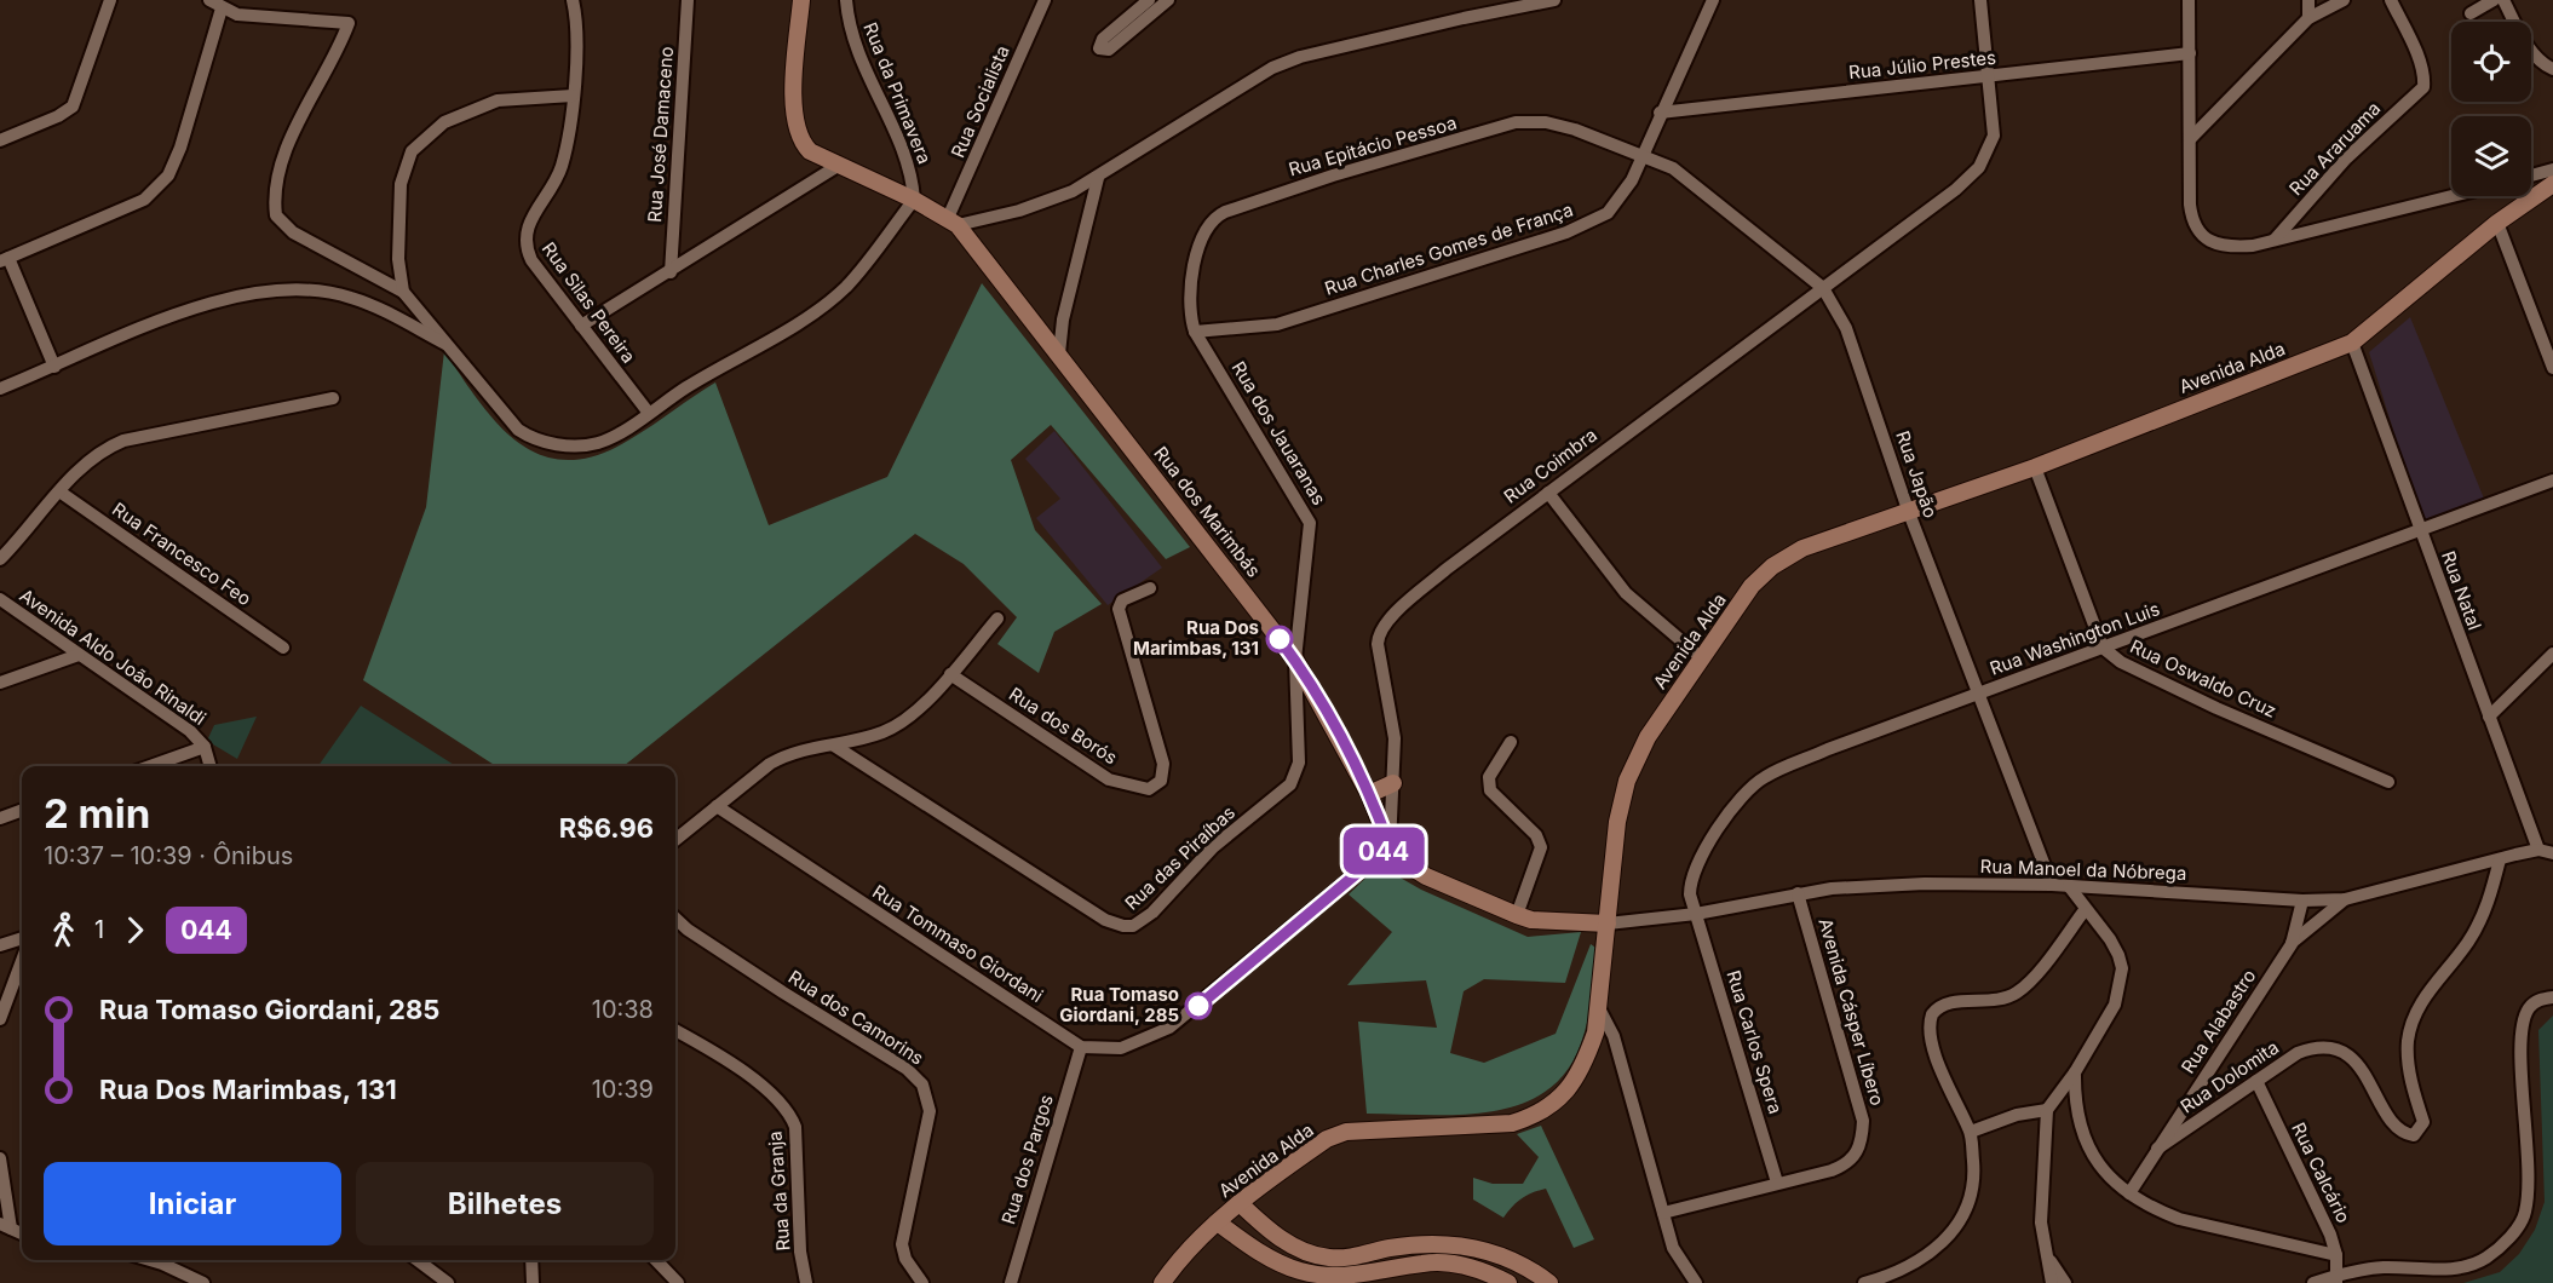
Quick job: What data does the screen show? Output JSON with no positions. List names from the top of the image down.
{
  "streets": {
    "main road": ["Avenida Alda", "Rua dos Marimbás"],
    "street": [
      "Rua Júlio Prestes",
      "Rua da Primavera",
      "Rua Socialista",
      "Rua José Damaceno",
      "Rua Epitácio Pessoa",
      "Rua Araruama",
      "Rua Charles Gomes de França",
      "Rua Silas Pereira",
      "Rua dos Jauaranas",
      "Rua Coimbra",
      "Rua Japão",
      "Rua Francesco Feo",
      "Rua Natal",
      "Rua Washington Luis",
      "Avenida Aldo João Rinaldi",
      "Rua Oswaldo Cruz",
      "Rua dos Borós",
      "Rua das Piraíbas",
      "Rua Manoel da Nóbrega",
      "Rua Tommaso Giordani",
      "Avenida Cásper Líbero",
      "Rua dos Camorins",
      "Rua Alabastro",
      "Rua Carlos Spera",
      "Rua Dolomita",
      "Rua dos Pargos",
      "Rua Calcário",
      "Rua da Granja"
    ]
  },
  "crossings": [
    ["Rua Júlio Prestes", "Rua Charles Gomes de França"],
    ["Rua Júlio Prestes", "Rua Coimbra"],
    ["Rua Socialista", "Rua dos Marimbás"],
    ["Rua Epitácio Pessoa", "Rua Charles Gomes de França"],
    ["Rua Epitácio Pessoa", "Rua dos Jauaranas"],
    ["Rua Epitácio Pessoa", "Rua Japão"],
    ["Rua Charles Gomes de França", "Rua dos Jauaranas"],
    ["Rua Charles Gomes de França", "Rua Japão"],
    ["Avenida Alda", "Rua Japão"],
    ["Avenida Alda", "Rua Natal"],
    ["Avenida Alda", "Rua Oswaldo Cruz"],
    ["Avenida Alda", "Rua Manoel da Nóbrega"],
    ["Rua dos Jauaranas", "Rua dos Marimbás"],
    ["Rua dos Jauaranas", "Rua das Piraíbas"],
    ["Rua Coimbra", "Rua Japão"],
    ["Rua Coimbra", "Rua dos Marimbás"],
    ["Rua Japão", "Rua Washington Luis"],
    ["Rua Japão", "Rua Manoel da Nóbrega"],
    ["Rua dos Marimbás", "Rua das Piraíbas"],
    ["Rua Natal", "Rua Washington Luis"],
    ["Rua Natal", "Rua Manoel da Nóbrega"],
    ["Rua Washington Luis", "Rua Oswaldo Cruz"],
    ["Rua Washington Luis", "Rua Manoel da Nóbrega"],
    ["Rua Washington Luis", "Rua Carlos Spera"],
    ["Rua Manoel da Nóbrega", "Avenida Cásper Líbero"],
    ["Rua Manoel da Nóbrega", "Rua Alabastro"],
    ["Rua Manoel da Nóbrega", "Rua Carlos Spera"],
    ["Rua Manoel da Nóbrega", "Rua Dolomita"],
    ["Rua Tommaso Giordani", "Rua dos Pargos"],
    ["Avenida Cásper Líbero", "Rua Carlos Spera"],
    ["Rua Alabastro", "Rua Dolomita"],
    ["Rua Dolomita", "Rua Calcário"]
  ],
  "places": ["Rua Dos Marimbas, 131", "Rua Tomaso Giordani, 285"],
  "lines": ["bus line 044"],
  "page": {
    "on_map": "044",
    "heading": ["2 min", "10:37 – 10:39 · Ônibus", "R$6.96"],
    "legs": ["1", "044"],
    "list": [
      {
        "name": "Rua Tomaso Giordani, 285",
        "value": "10:38"
      },
      {
        "name": "Rua Dos Marimbas, 131",
        "value": "10:39"
      }
    ],
    "buttons": ["Iniciar", "Bilhetes"]
  }
}
